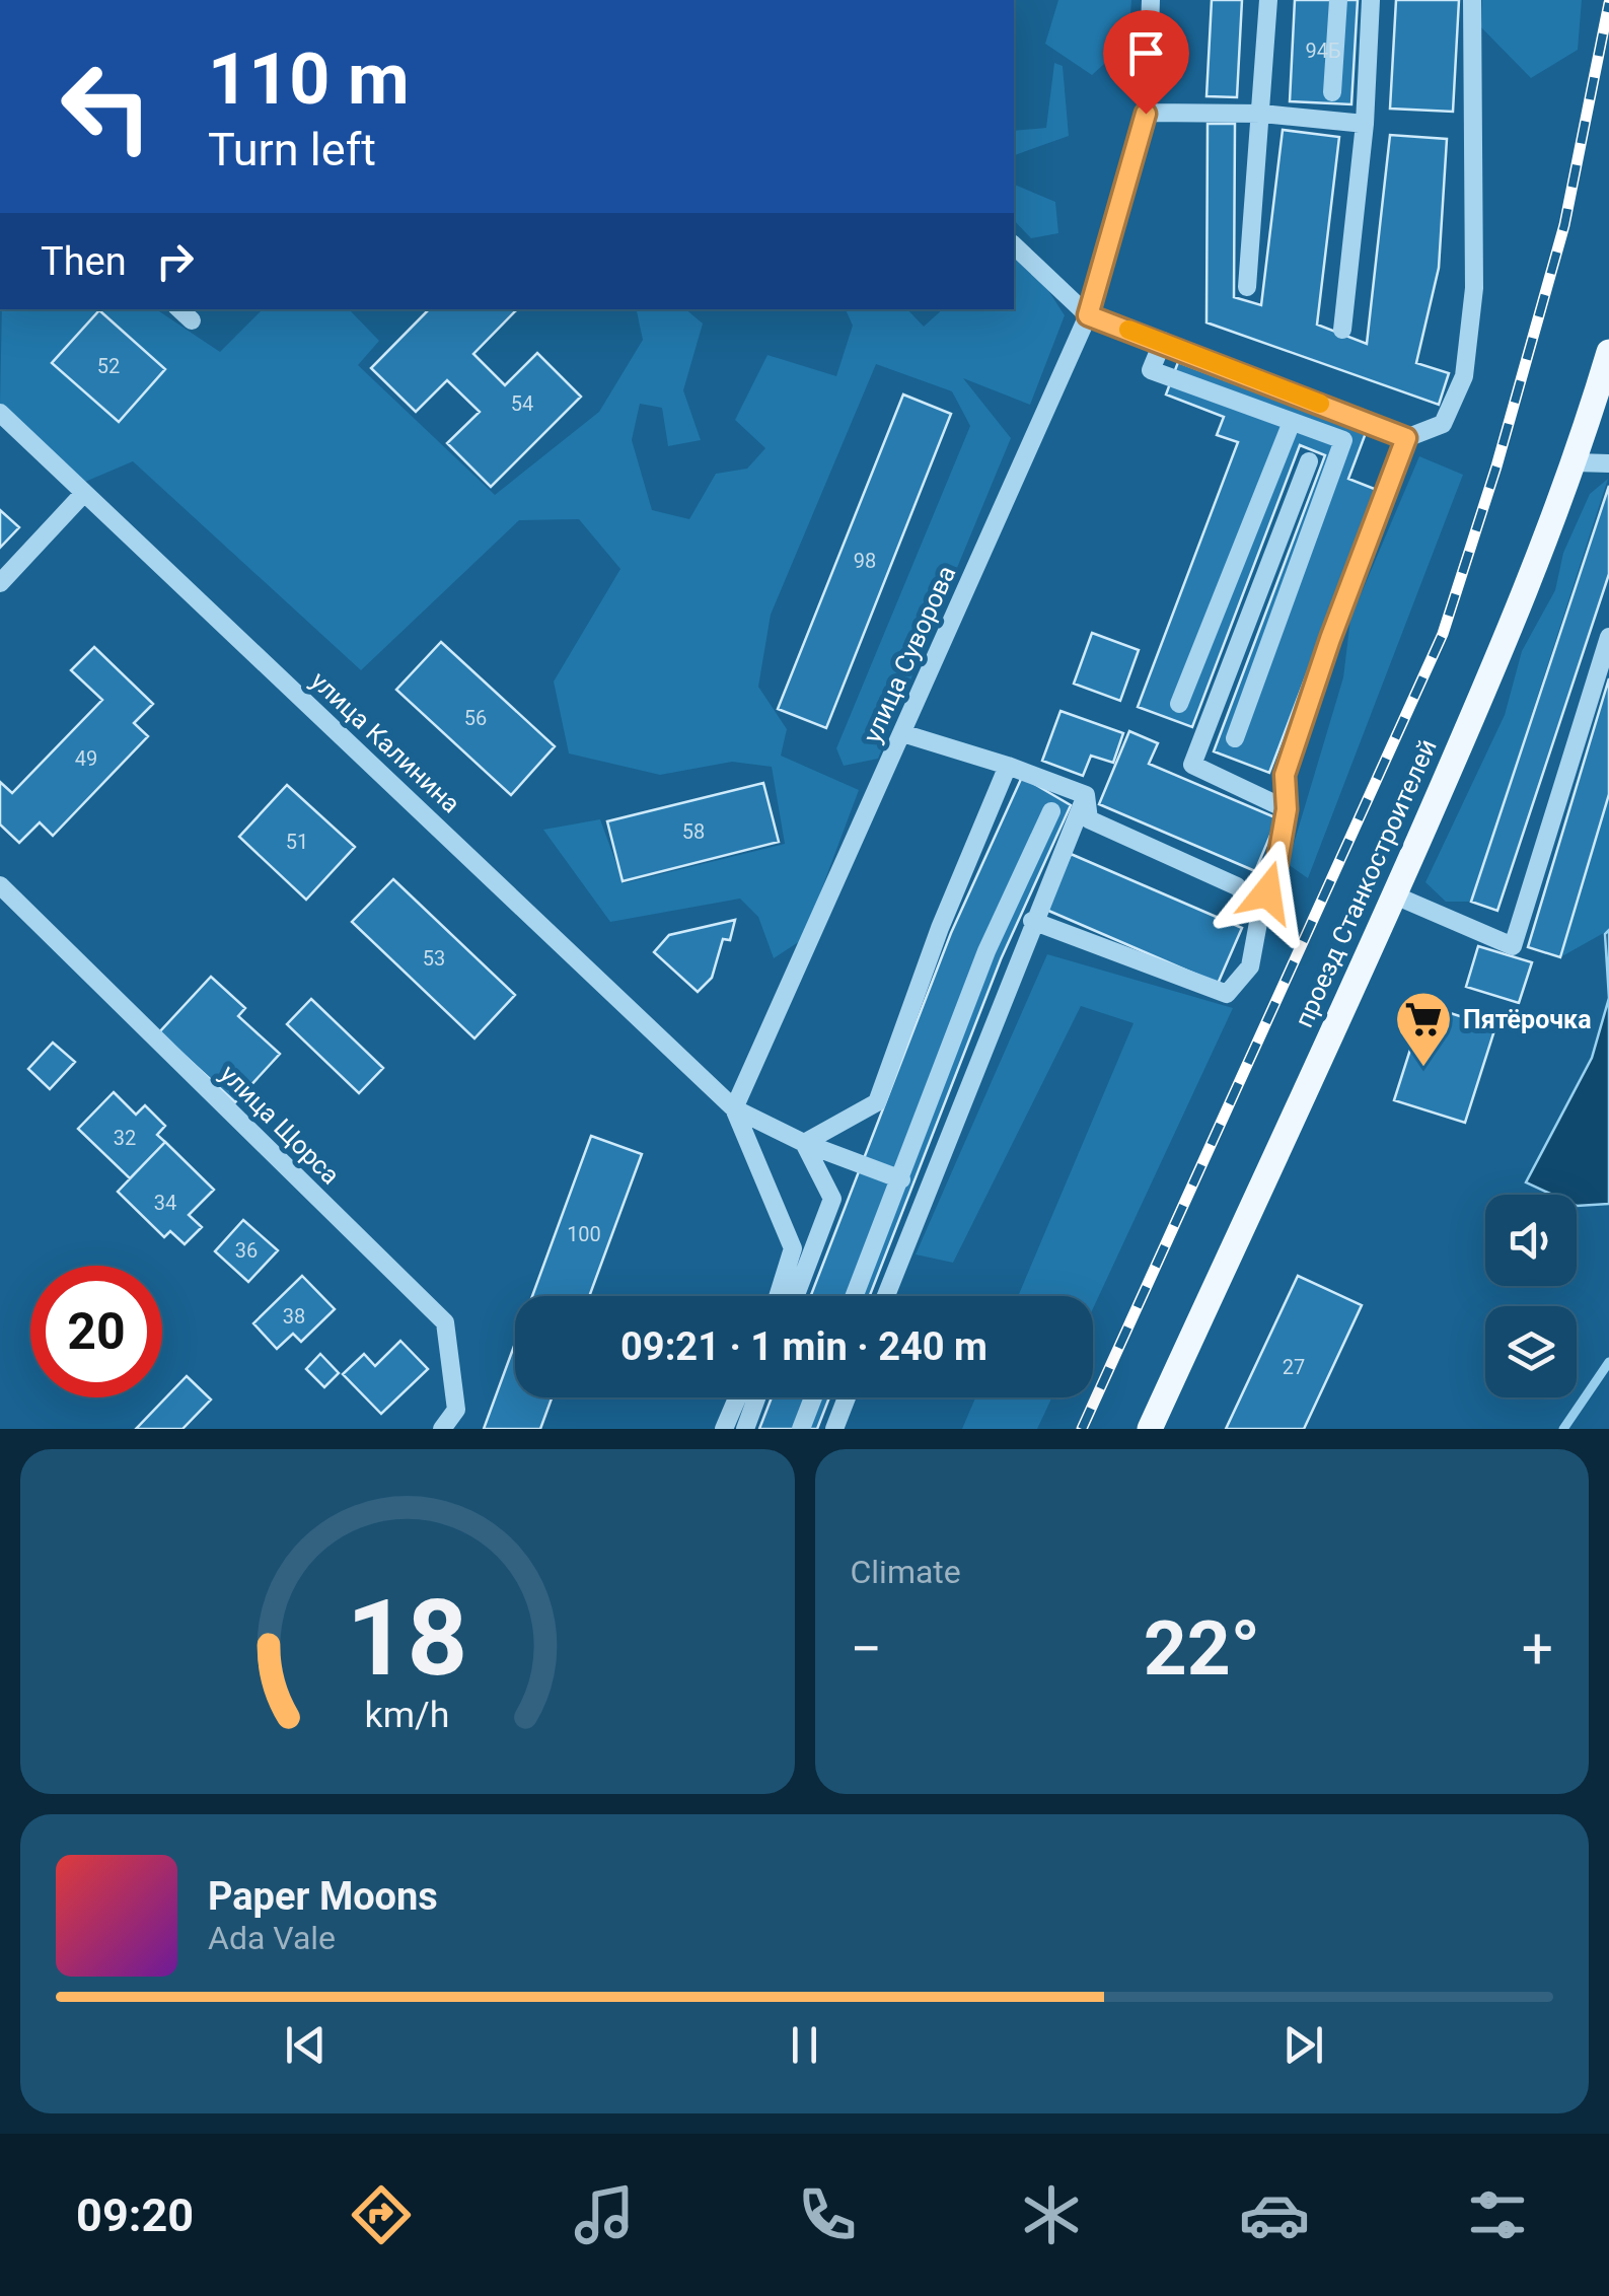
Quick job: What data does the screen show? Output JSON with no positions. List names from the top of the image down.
{
  "streets": {
    "main road": ["проезд Станкостроителей"],
    "street": ["улица Суворова", "улица Калинина", "улица Щорса"]
  },
  "crossings": [
    ["улица Суворова", "улица Калинина"]
  ],
  "places": {
    "supermarket": ["Пятёрочка"]
  },
  "house_numbers": [
    "94Б",
    "52",
    "54",
    "98",
    "56",
    "49",
    "58",
    "51",
    "53",
    "32",
    "34",
    "100",
    "36",
    "38",
    "27"
  ],
  "page": {
    "turn": ["110 m", "Turn left"],
    "then": "Then",
    "limit": "20",
    "trip": "09:21 · 1 min · 240 m",
    "tile": "Climate",
    "heat": ["−", "22°", "+"],
    "song": ["Paper Moons", "Ada Vale"],
    "tabs": "09:20",
    "gauge": ["18", "km/h"]
  }
}
